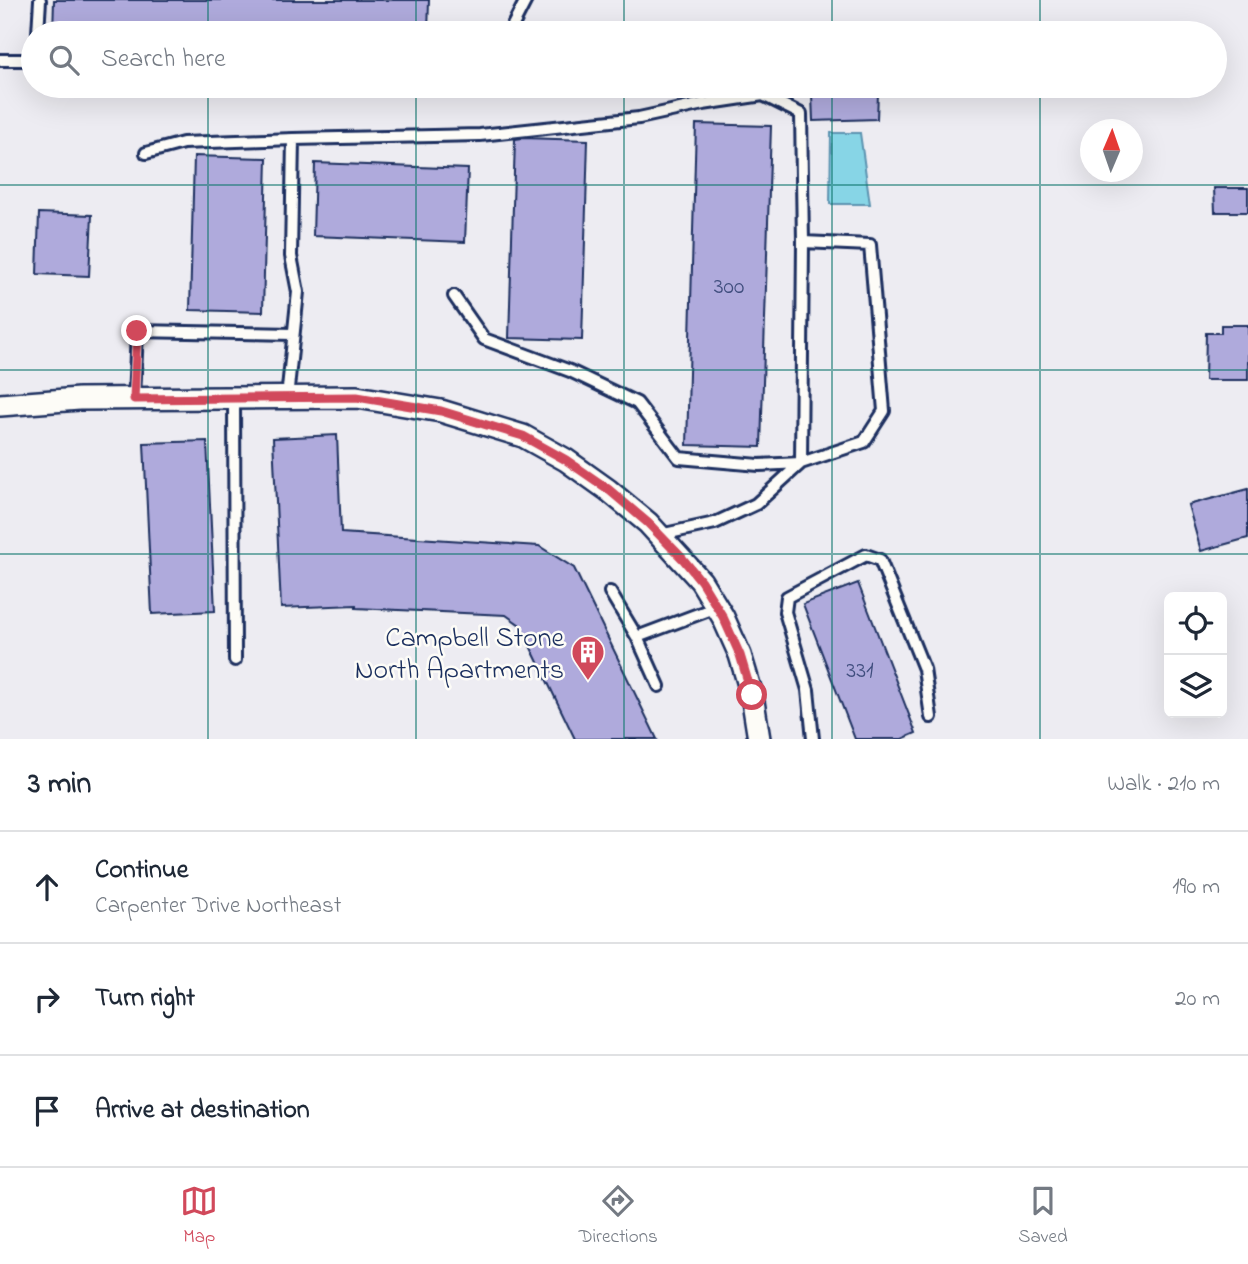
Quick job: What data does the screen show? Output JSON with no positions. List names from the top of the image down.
{
  "places": {
    "building": ["Campbell Stone North Apartments"]
  },
  "house_numbers": ["300", "331"],
  "north": "top",
  "page": {
    "search": "Search here",
    "heading": ["3 min", "Walk · 210 m"],
    "list": [
      ["Continue", "Carpenter Drive Northeast", "190 m"],
      ["Turn right", "20 m"],
      "Arrive at destination"
    ],
    "nav": ["Map", "Directions", "Saved"]
  }
}
